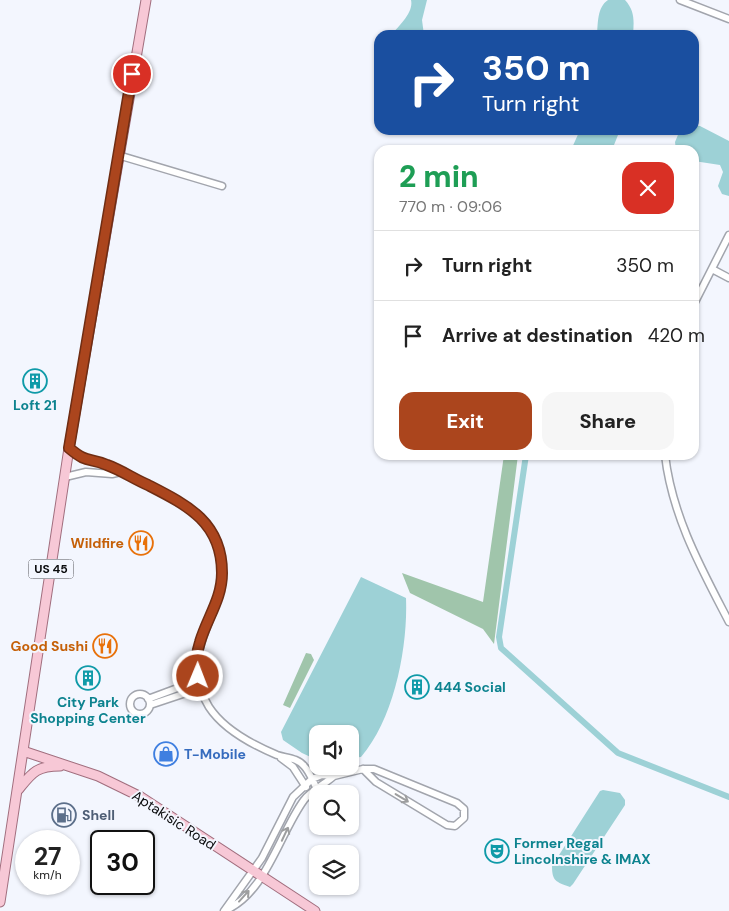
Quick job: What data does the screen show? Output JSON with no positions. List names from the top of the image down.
{
  "streets": {
    "main road": ["US 45", "Aptakisic Road"]
  },
  "crossings": [
    ["US 45", "Aptakisic Road"]
  ],
  "places": {
    "building": ["Loft 21", "City Park Shopping Center", "444 Social"],
    "restaurant": ["Wildfire", "Good Sushi"],
    "shop": ["T-Mobile"],
    "fuel station": ["Shell"],
    "theatre": ["Former Regal Lincolnshire & IMAX"]
  },
  "page": {
    "turn": ["350 m", "Turn right"],
    "heading": ["2 min", "770 m · 09:06"],
    "list": [
      {
        "name": "Turn right",
        "value": "350 m"
      },
      {
        "name": "Arrive at destination",
        "value": "420 m"
      }
    ],
    "buttons": ["Exit", "Share"],
    "speed": "27 km/h",
    "limit": "30"
  }
}
